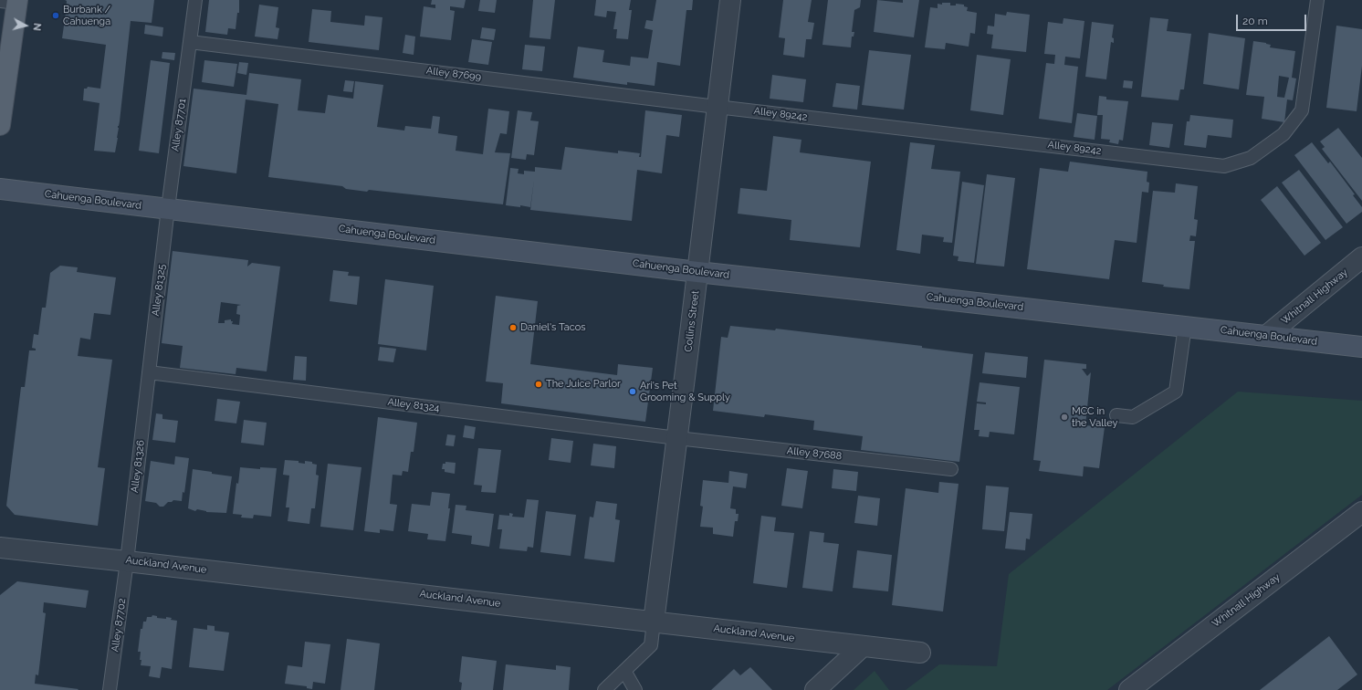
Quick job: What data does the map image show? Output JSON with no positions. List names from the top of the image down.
{
  "streets": {
    "main road": ["Cahuenga Boulevard"],
    "street": ["Whitnall Highway", "Collins Street", "Auckland Avenue"],
    "lane": [
      "Alley 87699",
      "Alley 89242",
      "Alley 87701",
      "Alley 81325",
      "Alley 81324",
      "Alley 87688",
      "Alley 81326",
      "Alley 87702"
    ]
  },
  "crossings": [
    ["Alley 87699", "Alley 89242"],
    ["Alley 87699", "Alley 87701"],
    ["Alley 87699", "Collins Street"],
    ["Alley 89242", "Collins Street"],
    ["Alley 87701", "Cahuenga Boulevard"],
    ["Alley 87701", "Alley 81325"],
    ["Cahuenga Boulevard", "Alley 81325"],
    ["Cahuenga Boulevard", "Whitnall Highway"],
    ["Cahuenga Boulevard", "Collins Street"],
    ["Alley 81325", "Alley 81324"],
    ["Alley 81325", "Alley 81326"],
    ["Collins Street", "Alley 81324"],
    ["Collins Street", "Alley 87688"],
    ["Collins Street", "Auckland Avenue"],
    ["Alley 81324", "Alley 87688"],
    ["Alley 81324", "Alley 81326"],
    ["Alley 81326", "Auckland Avenue"],
    ["Alley 81326", "Alley 87702"],
    ["Auckland Avenue", "Alley 87702"]
  ],
  "places": [
    "Burbank / Cahuenga",
    "Daniel's Tacos",
    "The Juice Parlor",
    "Ari's Pet Grooming & Supply",
    "MCC in the Valley"
  ],
  "scale_bar": "20 m",
  "north": "right"
}
